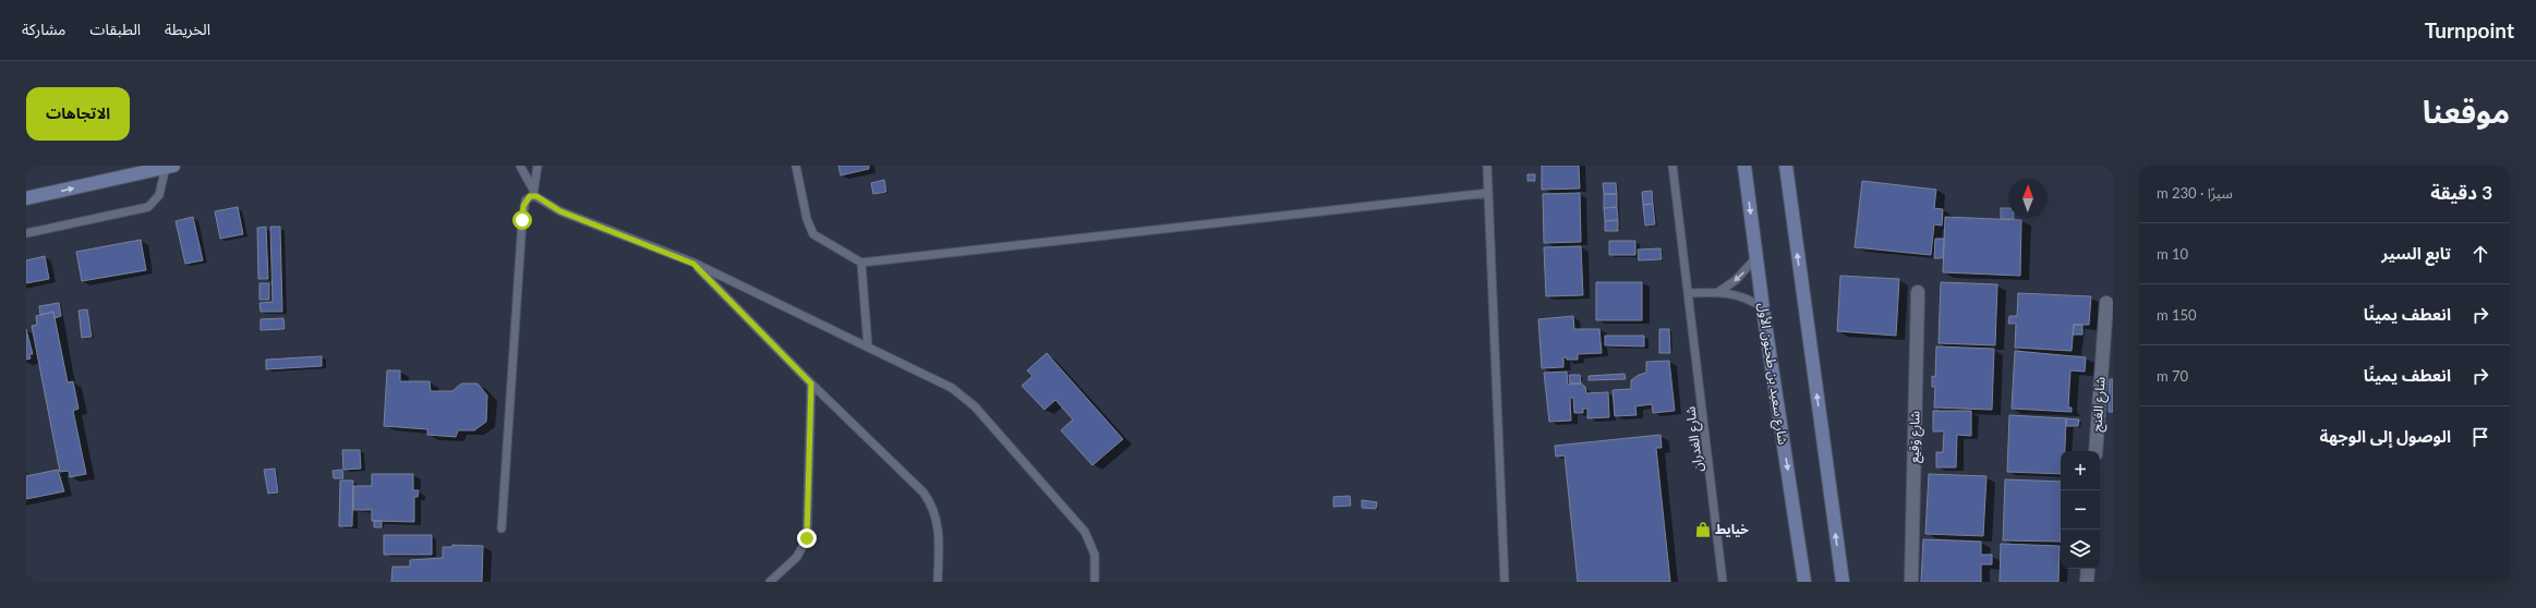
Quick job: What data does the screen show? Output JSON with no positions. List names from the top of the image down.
{
  "streets": {
    "main road": ["شارع سعيد بن طحنون الأول"],
    "street": ["شارع الغنج", "شارع وَقيع"],
    "lane": ["شارع الغدران"]
  },
  "places": {
    "shop": ["خيايط"]
  },
  "north": "top",
  "page": {
    "header": "Turnpoint",
    "nav": ["الخريطة", "الطبقات", "مشاركة"],
    "title": "موقعنا",
    "buttons": "الاتجاهات",
    "heading": ["3 دقيقة", "سيرًا · 230 m"],
    "list": [
      ["تابع السير", "10 m"],
      ["انعطف يمينًا", "150 m"],
      ["انعطف يمينًا", "70 m"],
      "الوصول إلى الوجهة"
    ],
    "map_buttons": ["+", "−"]
  }
}
